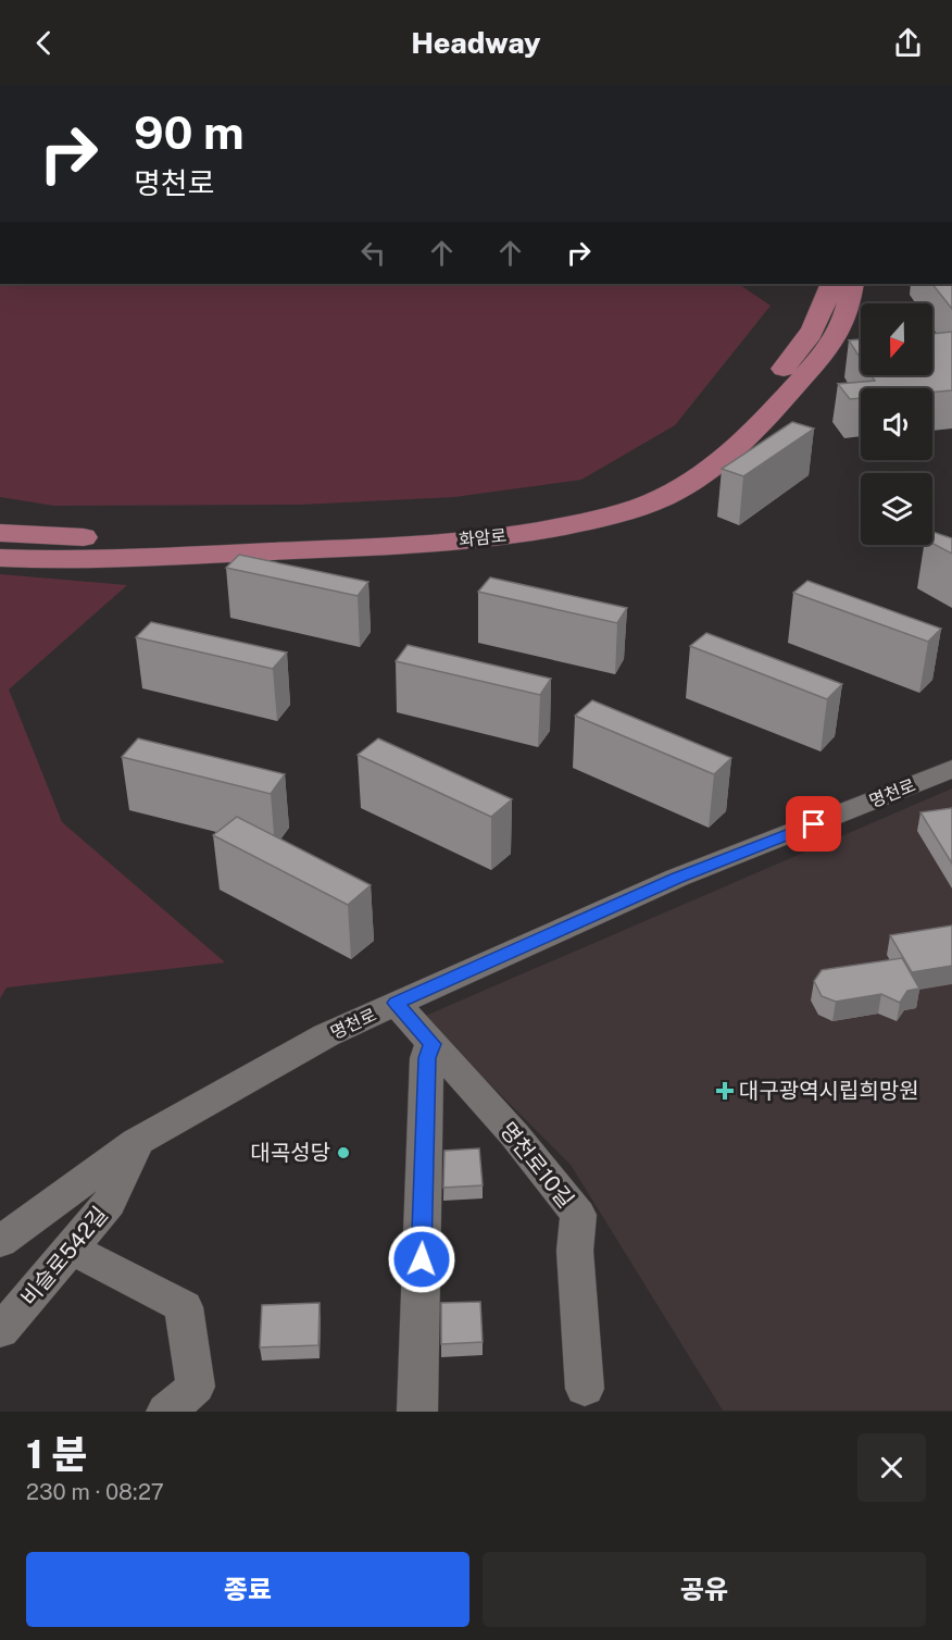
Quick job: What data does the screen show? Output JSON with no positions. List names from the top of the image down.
{
  "streets": {
    "main road": ["화암로"],
    "street": ["명천로", "명천로10길", "비슬로542길"]
  },
  "crossings": [
    ["명천로", "명천로10길"],
    ["명천로", "비슬로542길"]
  ],
  "places": {
    "health": ["대구광역시립희망원"],
    "other": ["대곡성당"]
  },
  "north": "bottom",
  "page": {
    "header": "Headway",
    "turn": ["90 m", "명천로"],
    "heading": ["1 분", "230 m · 08:27"],
    "buttons": ["종료", "공유"]
  }
}
